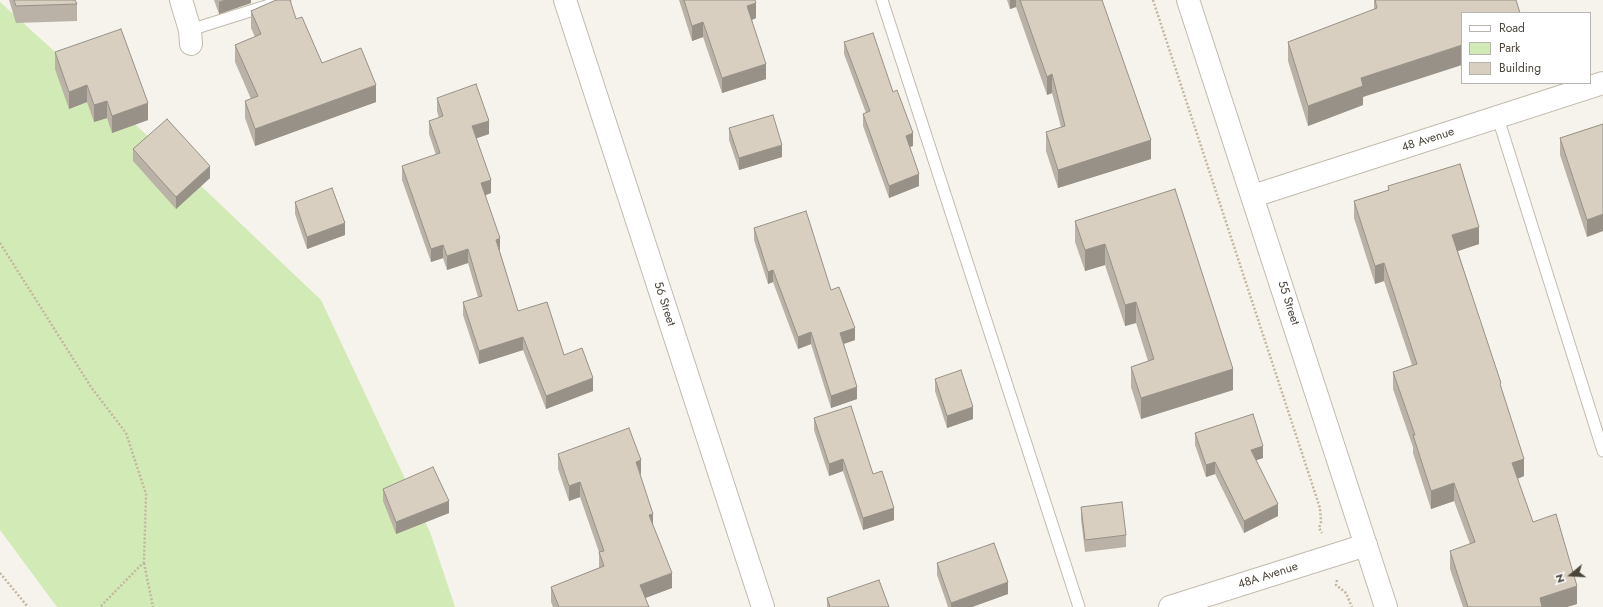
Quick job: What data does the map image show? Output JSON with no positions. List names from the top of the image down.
{
  "streets": {
    "street": [
      "48 Avenue",
      "55 Street",
      "56 Street",
      "48A Avenue"
    ]
  },
  "crossings": [
    ["48 Avenue", "55 Street"],
    ["55 Street", "48A Avenue"]
  ],
  "legend": ["Road", "Park", "Building"],
  "north": "left"
}
